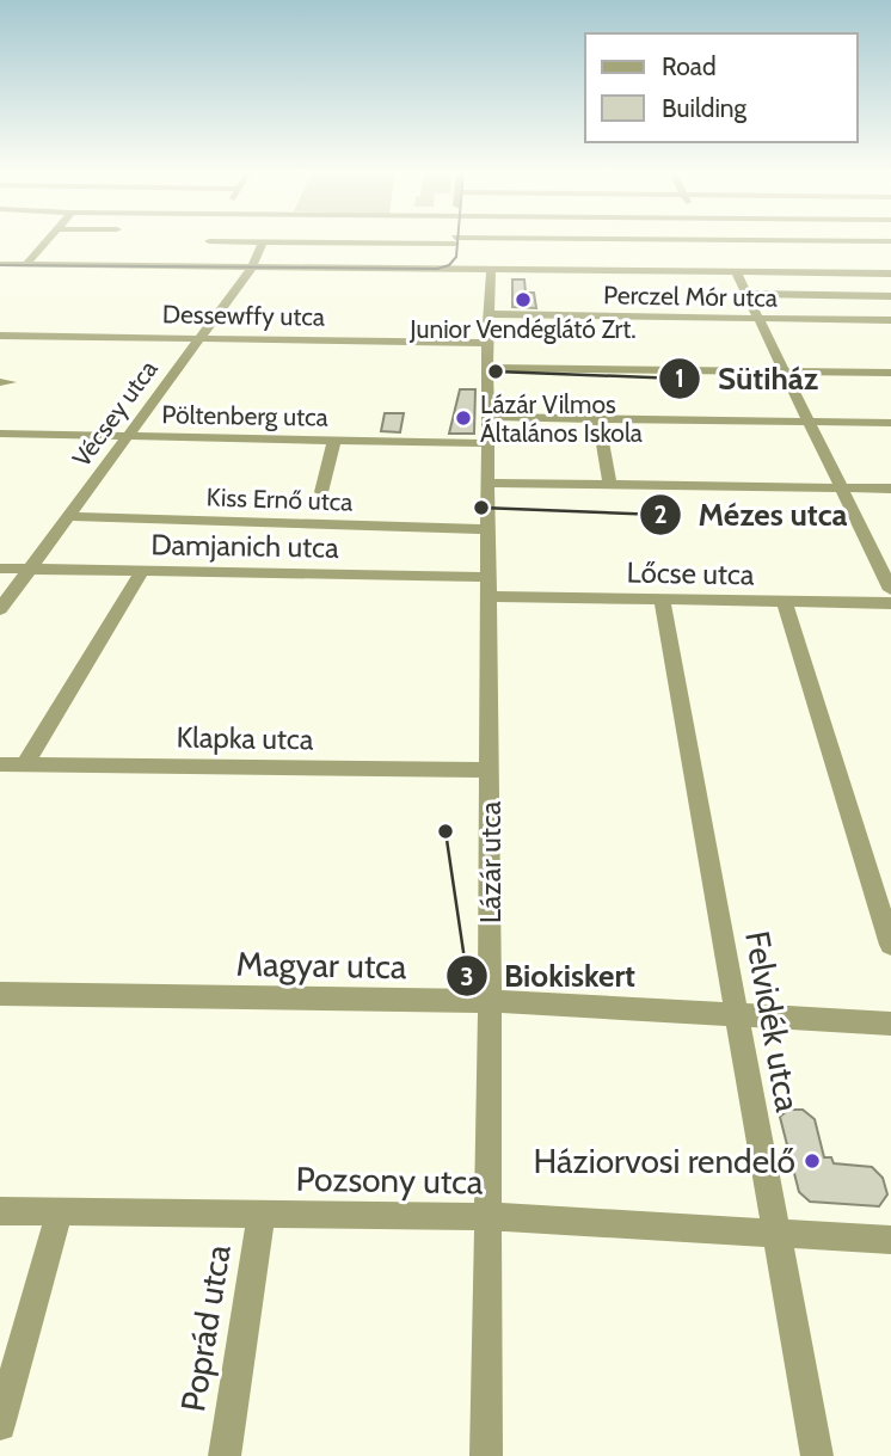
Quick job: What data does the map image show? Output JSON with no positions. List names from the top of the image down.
{
  "streets": {
    "street": [
      "Perczel Mór utca",
      "Dessewffy utca",
      "Vécsey utca",
      "Pöltenberg utca",
      "Kiss Ernő utca",
      "Damjanich utca",
      "Lőcse utca",
      "Klapka utca",
      "Lázár utca",
      "Magyar utca",
      "Felvidék utca",
      "Pozsony utca",
      "Poprád utca"
    ]
  },
  "crossings": [
    ["Perczel Mór utca", "Lázár utca"],
    ["Dessewffy utca", "Vécsey utca"],
    ["Dessewffy utca", "Lázár utca"],
    ["Vécsey utca", "Pöltenberg utca"],
    ["Vécsey utca", "Kiss Ernő utca"],
    ["Vécsey utca", "Damjanich utca"],
    ["Pöltenberg utca", "Lázár utca"],
    ["Kiss Ernő utca", "Lázár utca"],
    ["Damjanich utca", "Lőcse utca"],
    ["Damjanich utca", "Lázár utca"],
    ["Lőcse utca", "Lázár utca"],
    ["Lőcse utca", "Felvidék utca"],
    ["Klapka utca", "Lázár utca"],
    ["Lázár utca", "Magyar utca"],
    ["Lázár utca", "Pozsony utca"],
    ["Magyar utca", "Felvidék utca"],
    ["Felvidék utca", "Pozsony utca"],
    ["Pozsony utca", "Poprád utca"]
  ],
  "places": [
    "Junior Vendéglátó Zrt.",
    "Sütiház",
    "Lázár Vilmos Általános Iskola",
    "Mézes utca",
    "Biokiskert",
    "Háziorvosi rendelő"
  ],
  "legend": ["Road", "Building"]
}
